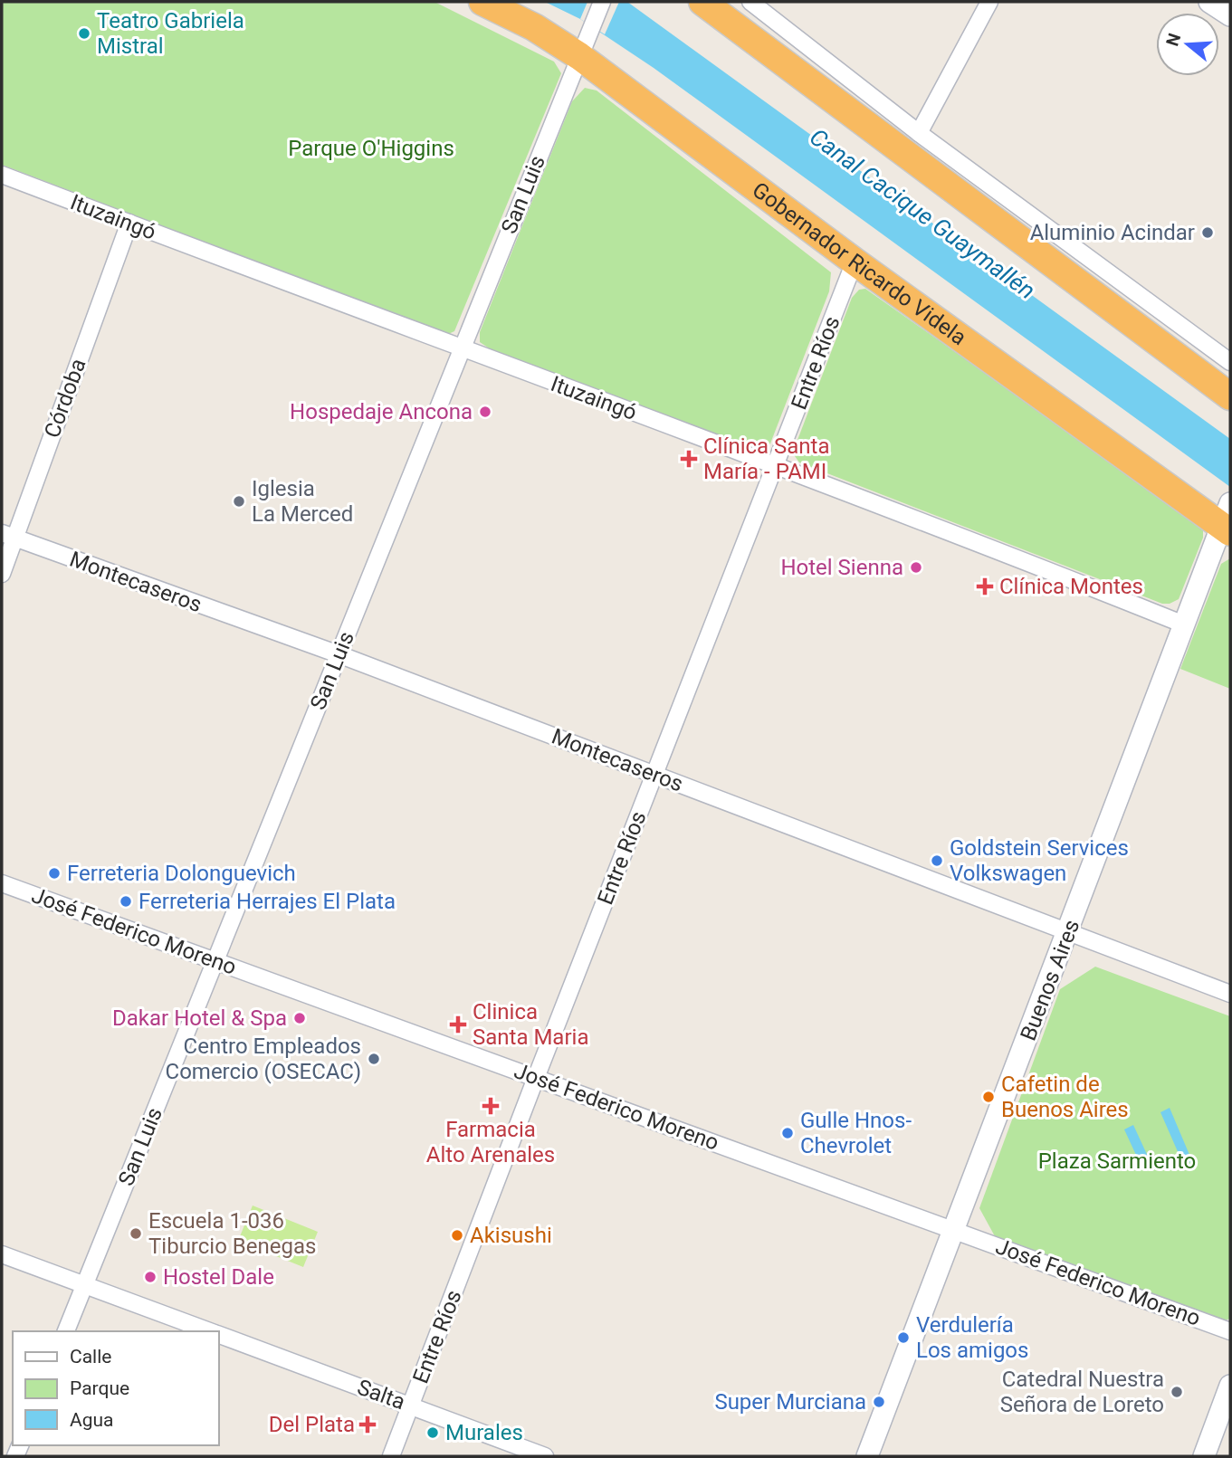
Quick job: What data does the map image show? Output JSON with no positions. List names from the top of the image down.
{
  "streets": {
    "highway": ["Gobernador Ricardo Videla"],
    "street": [
      "San Luis",
      "Ituzaingó",
      "Entre Ríos",
      "Córdoba",
      "Montecaseros",
      "José Federico Moreno",
      "Buenos Aires",
      "Salta"
    ]
  },
  "crossings": [
    ["San Luis", "Ituzaingó"],
    ["San Luis", "Gobernador Ricardo Videla"],
    ["San Luis", "Montecaseros"],
    ["San Luis", "José Federico Moreno"],
    ["San Luis", "Salta"],
    ["Ituzaingó", "Entre Ríos"],
    ["Ituzaingó", "Córdoba"],
    ["Ituzaingó", "Buenos Aires"],
    ["Gobernador Ricardo Videla", "Entre Ríos"],
    ["Gobernador Ricardo Videla", "Buenos Aires"],
    ["Entre Ríos", "Montecaseros"],
    ["Entre Ríos", "José Federico Moreno"],
    ["Entre Ríos", "Salta"],
    ["Córdoba", "Montecaseros"],
    ["Montecaseros", "Buenos Aires"],
    ["José Federico Moreno", "Buenos Aires"]
  ],
  "water": ["Canal Cacique Guaymallén"],
  "parks": ["Parque O'Higgins", "Plaza Sarmiento"],
  "places": {
    "other": [
      "Teatro Gabriela Mistral",
      "Aluminio Acindar",
      "Hospedaje Ancona",
      "Iglesia La Merced",
      "Hotel Sienna",
      "Goldstein Services Volkswagen",
      "Ferreteria Dolonguevich",
      "Ferreteria Herrajes El Plata",
      "Dakar Hotel & Spa",
      "Centro Empleados Comercio (OSECAC)",
      "Cafetin de Buenos Aires",
      "Gulle Hnos- Chevrolet",
      "Escuela 1-036 Tiburcio Benegas",
      "Akisushi",
      "Hostel Dale",
      "Verdulería Los amigos",
      "Catedral Nuestra Señora de Loreto",
      "Super Murciana",
      "Murales"
    ],
    "health": [
      "Clínica Santa María - PAMI",
      "Clínica Montes",
      "Clinica Santa Maria",
      "Farmacia Alto Arenales",
      "Del Plata"
    ]
  },
  "legend": ["Calle", "Parque", "Agua"],
  "north": "left"
}
